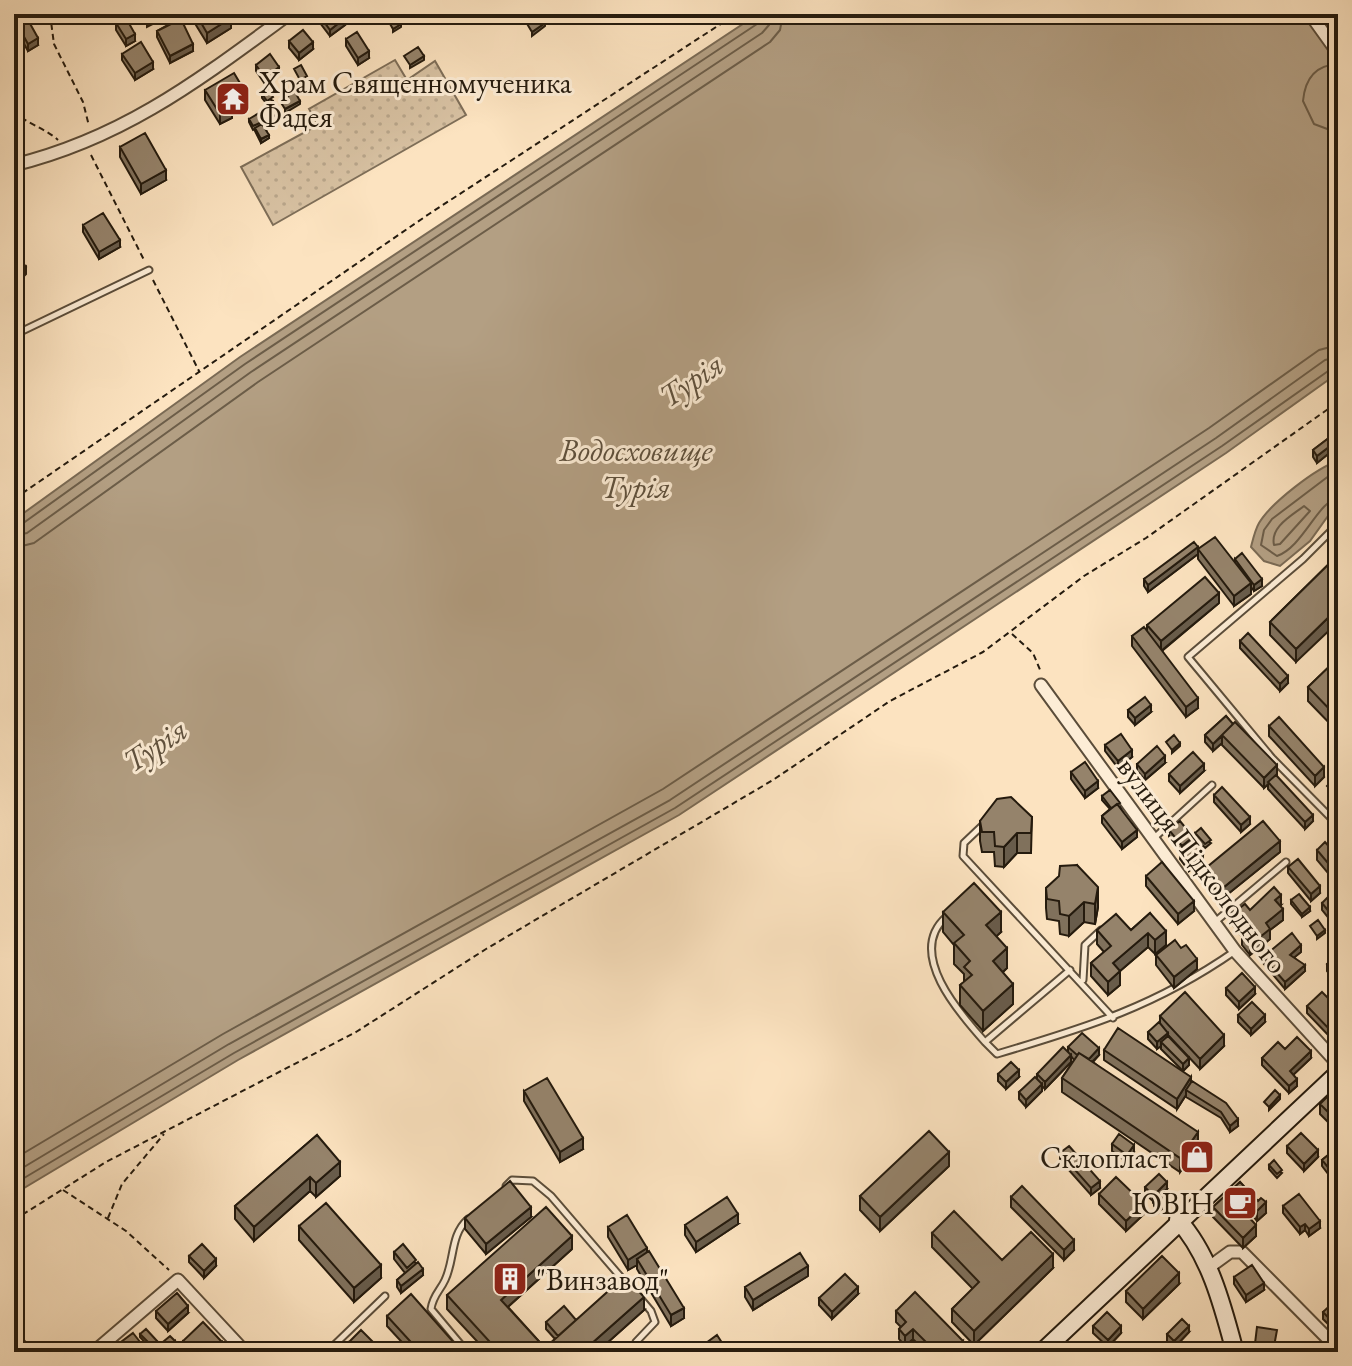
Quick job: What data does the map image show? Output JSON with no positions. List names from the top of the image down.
{
  "streets": {
    "street": ["вулиця Підколодного"]
  },
  "water": ["Турія", "Водосховище Турія"],
  "places": {
    "temple": ["Храм Священномученика Фадея"],
    "shop": ["Склопласт"],
    "cafe": ["ЮВІН"],
    "building": ["\"Винзавод\""]
  }
}
